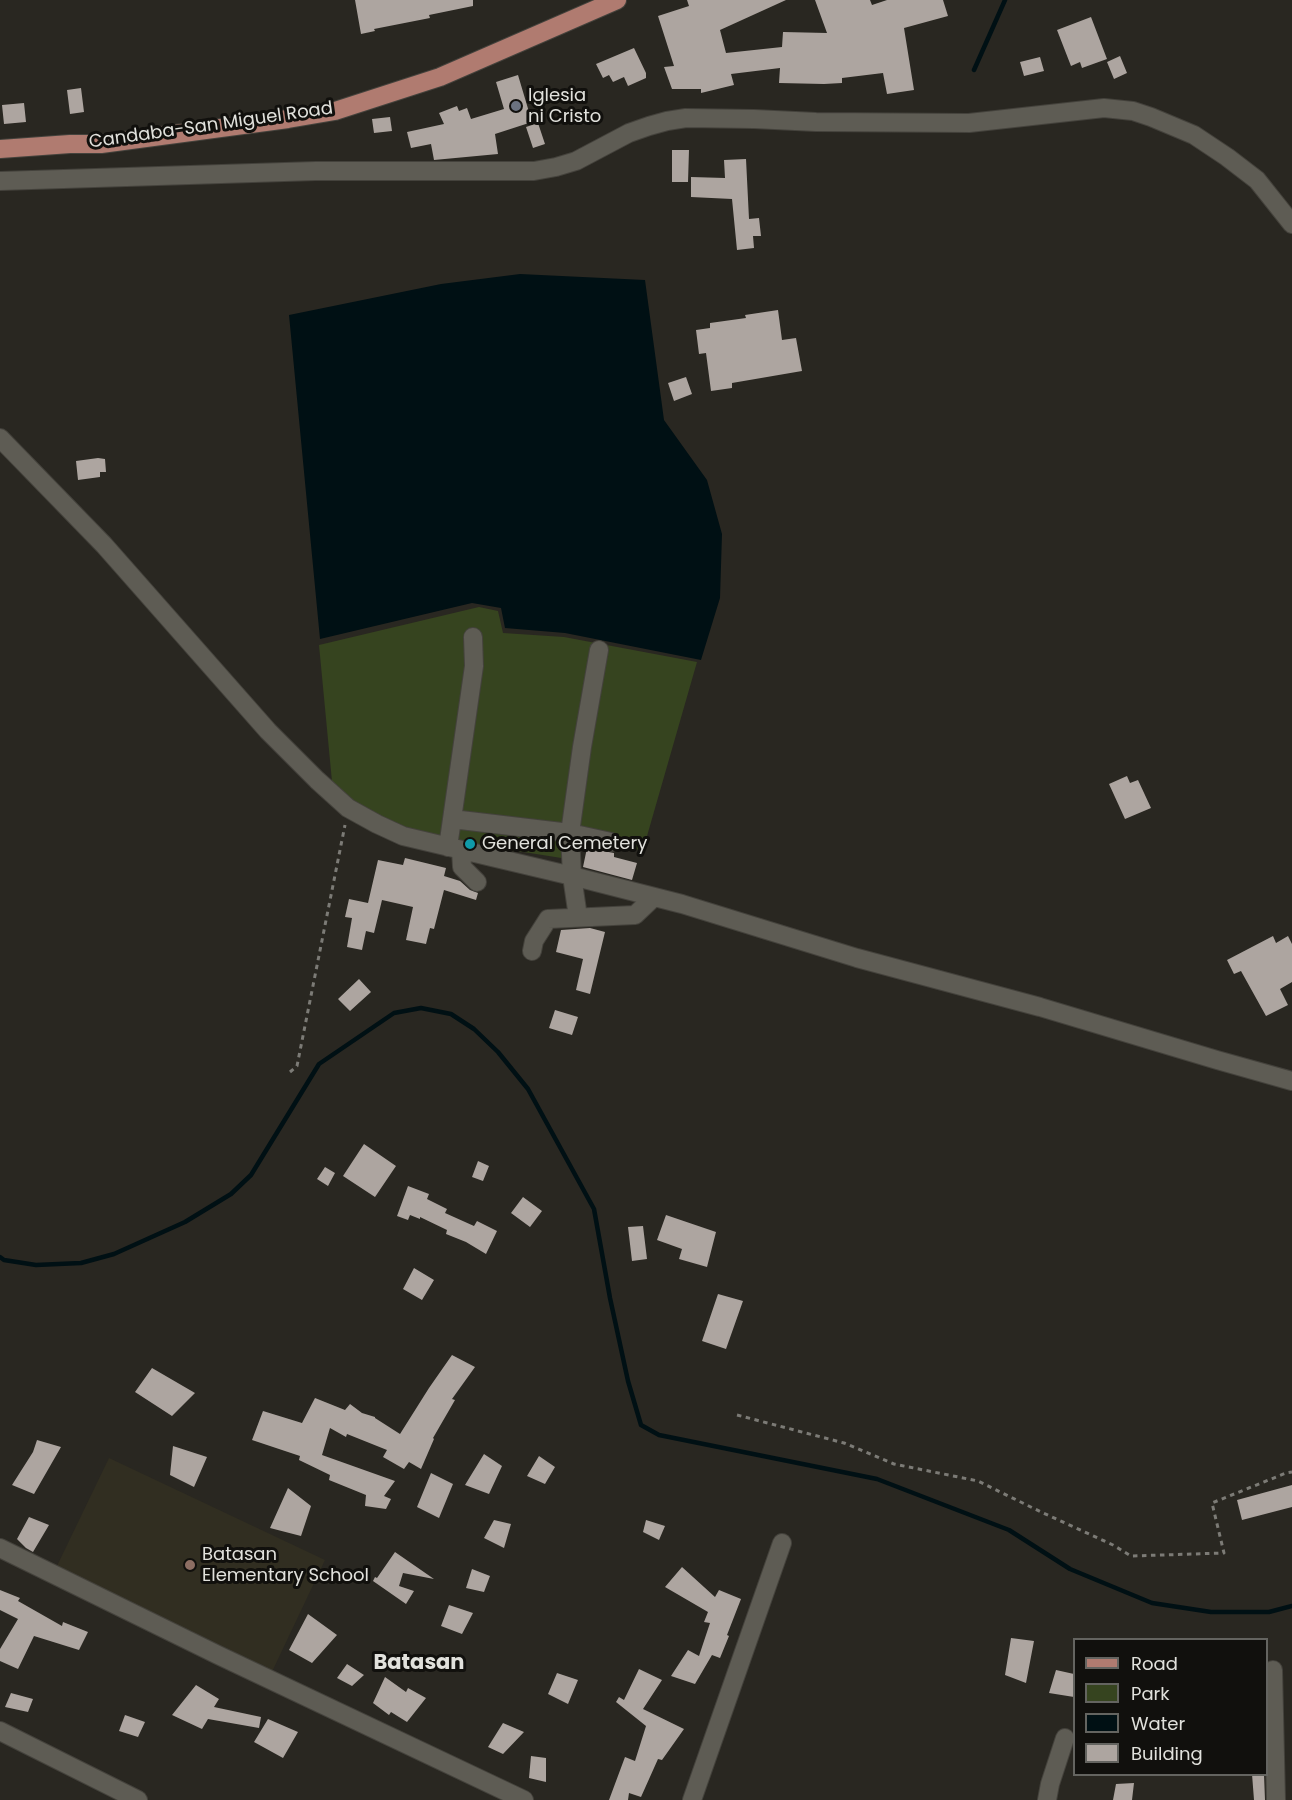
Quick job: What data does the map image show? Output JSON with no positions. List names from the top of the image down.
{
  "streets": {
    "main road": ["Candaba-San Miguel Road"]
  },
  "districts": ["Batasan"],
  "places": ["Iglesia ni Cristo", "General Cemetery", "Batasan Elementary School"],
  "legend": [
    "Road",
    "Park",
    "Water",
    "Building"
  ]
}
